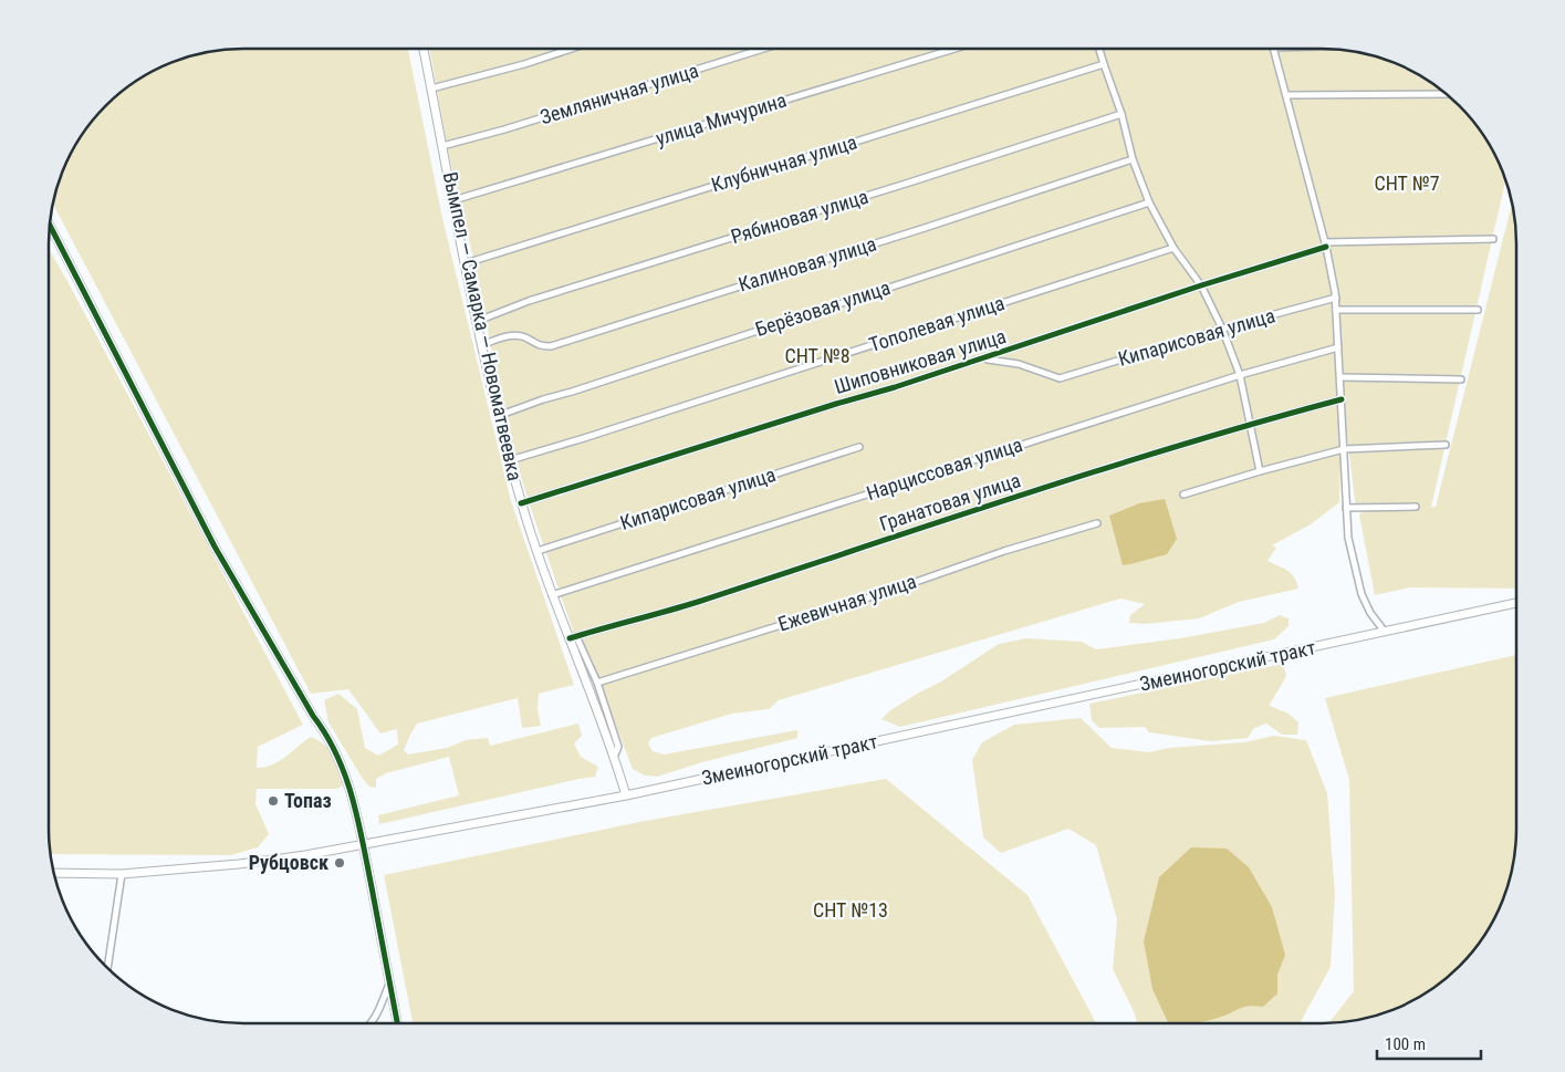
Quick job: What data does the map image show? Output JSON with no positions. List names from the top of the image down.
{
  "streets": {
    "main road": ["Вымпел — Самарка — Новоматвеевка", "Змеиногорский тракт"],
    "street": [
      "Земляничная улица",
      "улица Мичурина",
      "Клубничная улица",
      "Рябиновая улица",
      "Калиновая улица",
      "Берёзовая улица",
      "Тополевая улица",
      "Кипарисовая улица",
      "Шиповниковая улица",
      "Нарциссовая улица",
      "Гранатовая улица",
      "Ежевичная улица"
    ]
  },
  "crossings": [
    ["Земляничная улица", "Вымпел — Самарка — Новоматвеевка"],
    ["улица Мичурина", "Вымпел — Самарка — Новоматвеевка"],
    ["Клубничная улица", "Вымпел — Самарка — Новоматвеевка"],
    ["Рябиновая улица", "Вымпел — Самарка — Новоматвеевка"],
    ["Калиновая улица", "Вымпел — Самарка — Новоматвеевка"],
    ["Берёзовая улица", "Вымпел — Самарка — Новоматвеевка"],
    ["Тополевая улица", "Вымпел — Самарка — Новоматвеевка"],
    ["Вымпел — Самарка — Новоматвеевка", "Кипарисовая улица"],
    ["Вымпел — Самарка — Новоматвеевка", "Шиповниковая улица"],
    ["Вымпел — Самарка — Новоматвеевка", "Нарциссовая улица"],
    ["Вымпел — Самарка — Новоматвеевка", "Гранатовая улица"],
    ["Вымпел — Самарка — Новоматвеевка", "Змеиногорский тракт"],
    ["Кипарисовая улица", "Шиповниковая улица"]
  ],
  "parks": ["СНТ №7", "СНТ №8", "СНТ №13"],
  "places": ["Топаз", "Рубцовск"],
  "scale_bar": "100 m"
}
